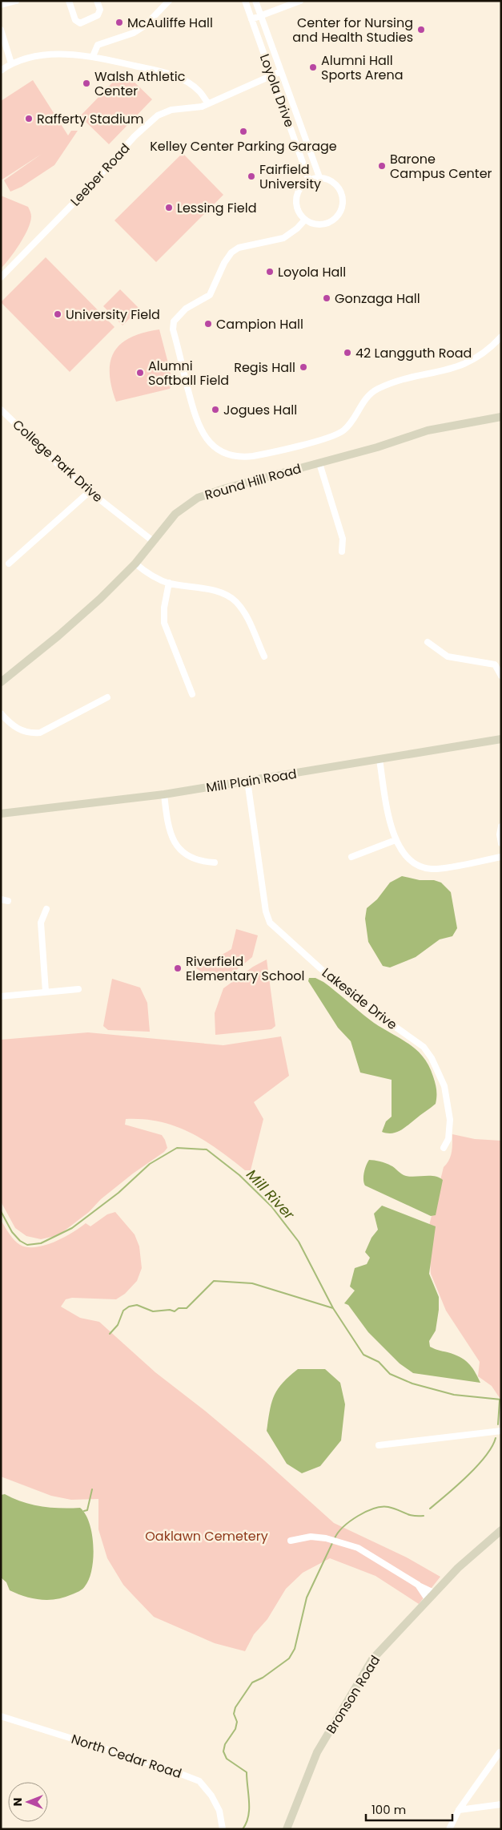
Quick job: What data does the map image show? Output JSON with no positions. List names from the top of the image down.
{
  "streets": {
    "main road": ["Round Hill Road", "Mill Plain Road", "Bronson Road"],
    "street": [
      "Loyola Drive",
      "Leeber Road",
      "College Park Drive",
      "Lakeside Drive",
      "North Cedar Road"
    ]
  },
  "crossings": [
    ["Loyola Drive", "Leeber Road"],
    ["College Park Drive", "Round Hill Road"],
    ["Mill Plain Road", "Lakeside Drive"]
  ],
  "water": ["Mill River"],
  "parks": ["Oaklawn Cemetery"],
  "places": [
    "McAuliffe Hall",
    "Center for Nursing and Health Studies",
    "Alumni Hall Sports Arena",
    "Walsh Athletic Center",
    "Rafferty Stadium",
    "Kelley Center Parking Garage",
    "Barone Campus Center",
    "Fairfield University",
    "Lessing Field",
    "Loyola Hall",
    "Gonzaga Hall",
    "University Field",
    "Campion Hall",
    "42 Langguth Road",
    "Regis Hall",
    "Alumni Softball Field",
    "Jogues Hall",
    "Riverfield Elementary School"
  ],
  "scale_bar": "100 m",
  "north": "left"
}
